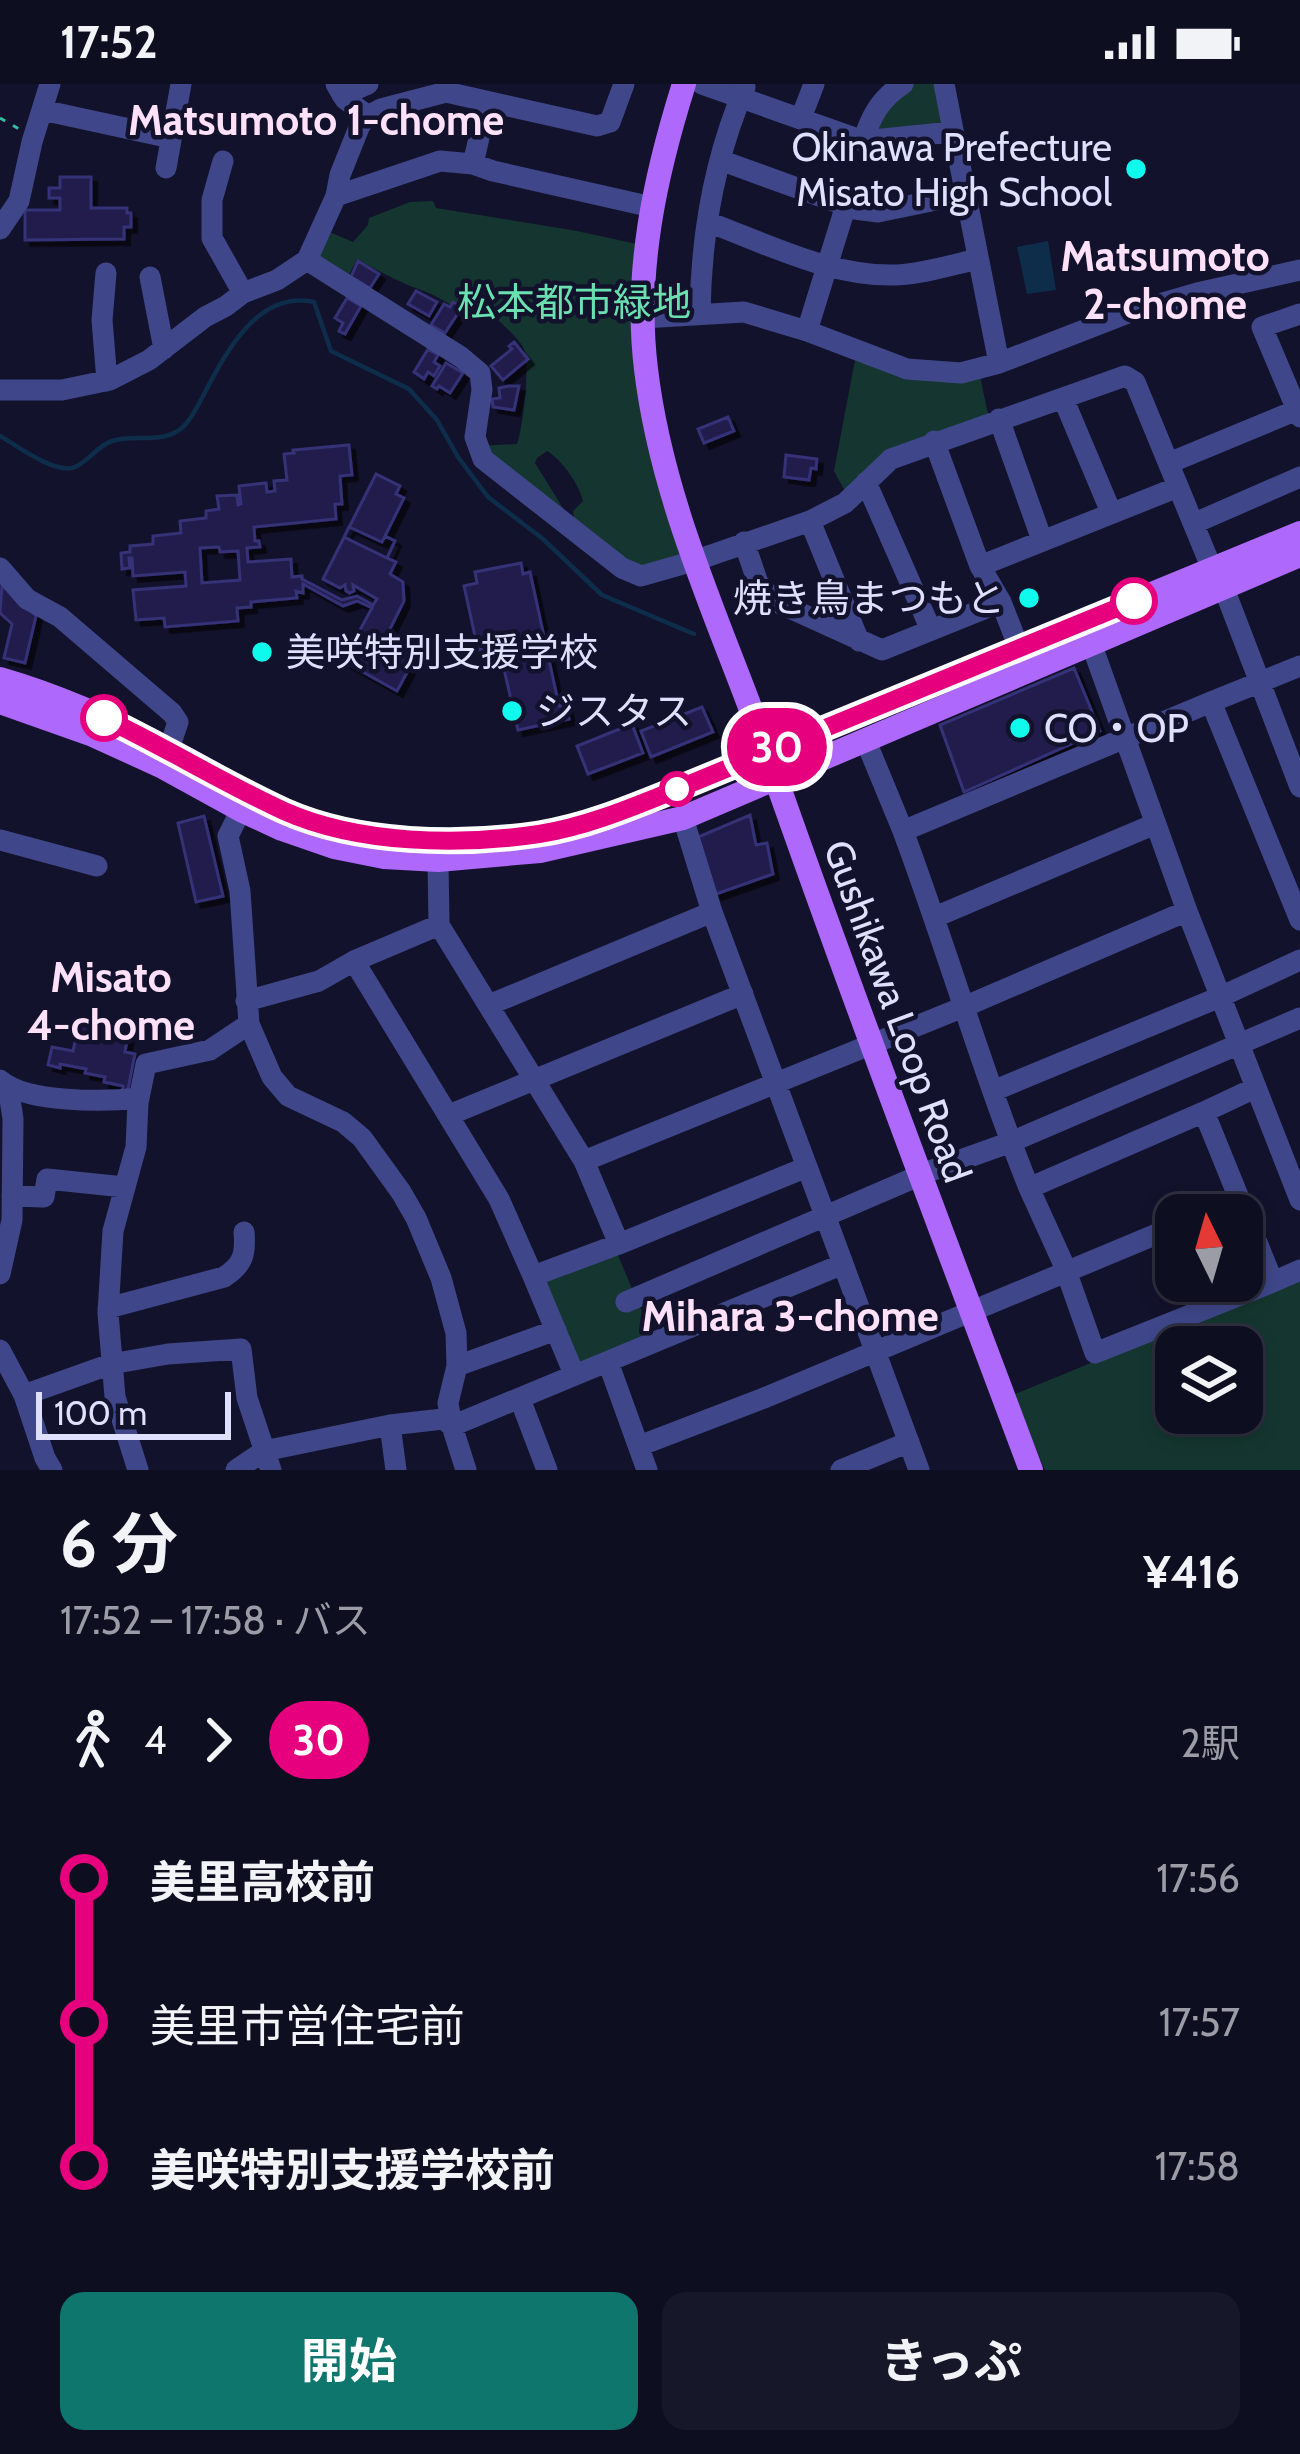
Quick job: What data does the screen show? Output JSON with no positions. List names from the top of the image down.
{
  "streets": {
    "main road": ["Gushikawa Loop Road"]
  },
  "districts": [
    "Matsumoto 1-chome",
    "Matsumoto 2-chome",
    "Misato 4-chome",
    "Mihara 3-chome"
  ],
  "parks": ["松本都市緑地"],
  "places": [
    "Okinawa Prefecture Misato High School",
    "焼き鳥まつもと",
    "美咲特別支援学校",
    "ジスタス",
    "CO・OP"
  ],
  "lines": ["bus line 30"],
  "scale_bar": "100 m",
  "north": "top",
  "page": {
    "status": "17:52",
    "on_map": "30",
    "scale": "100 m",
    "heading": ["6 分", "17:52 – 17:58 · バス", "¥416"],
    "legs": ["4", "30", "2駅"],
    "list": [
      {
        "name": "美里高校前",
        "value": "17:56"
      },
      {
        "name": "美里市営住宅前",
        "value": "17:57"
      },
      {
        "name": "美咲特別支援学校前",
        "value": "17:58"
      }
    ],
    "buttons": ["開始", "きっぷ"]
  }
}
